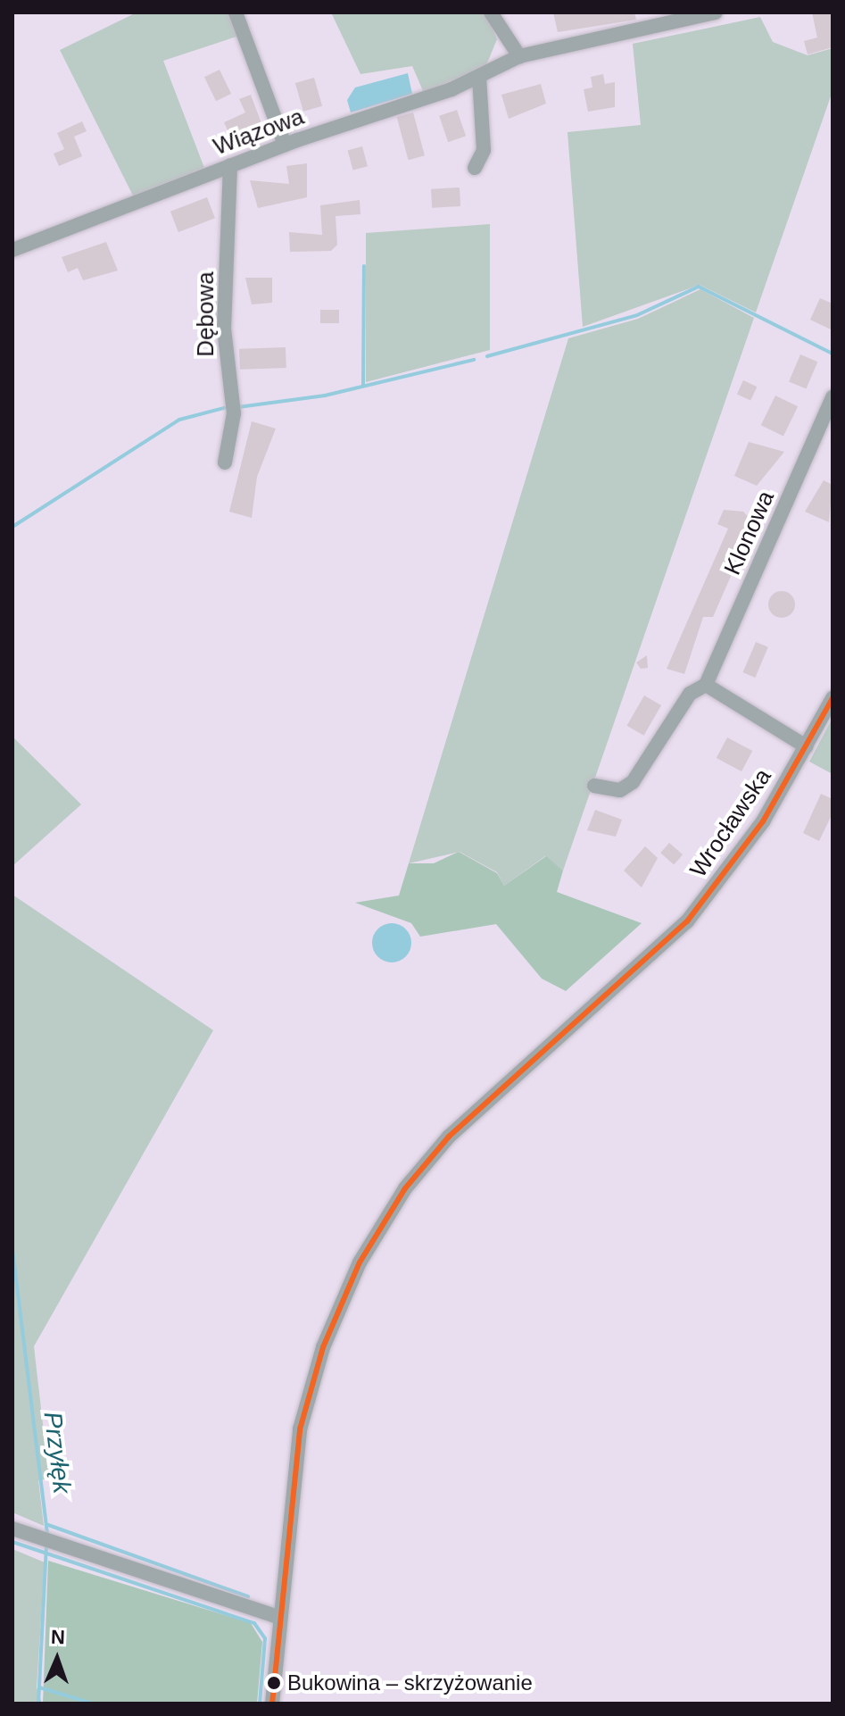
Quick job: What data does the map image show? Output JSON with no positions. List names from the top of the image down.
{
  "streets": {
    "street": [
      "Wiązowa",
      "Dębowa",
      "Klonowa",
      "Wrocławska"
    ]
  },
  "crossings": [
    ["Wiązowa", "Dębowa"]
  ],
  "water": ["Przyłęk"],
  "places": ["Bukowina – skrzyżowanie"],
  "north": "top"
}
